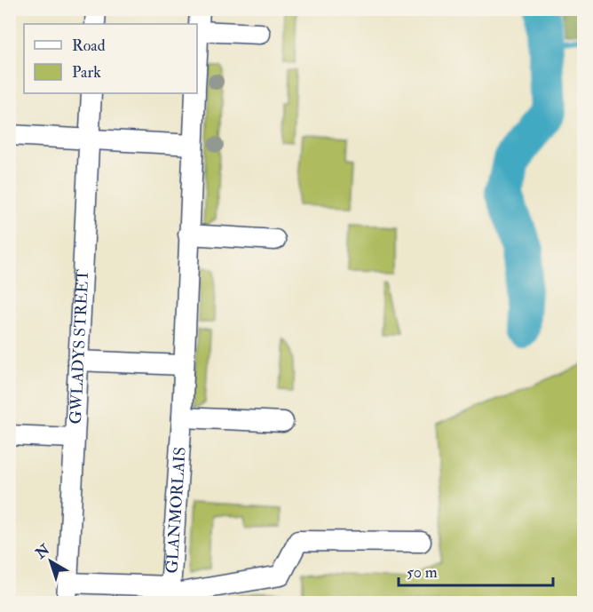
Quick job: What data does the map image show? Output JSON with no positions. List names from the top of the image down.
{
  "streets": {
    "street": ["GWLADYS STREET", "GLANMORLAIS"]
  },
  "legend": ["Road", "Park"],
  "scale_bar": "50 m",
  "north": "top left"
}
